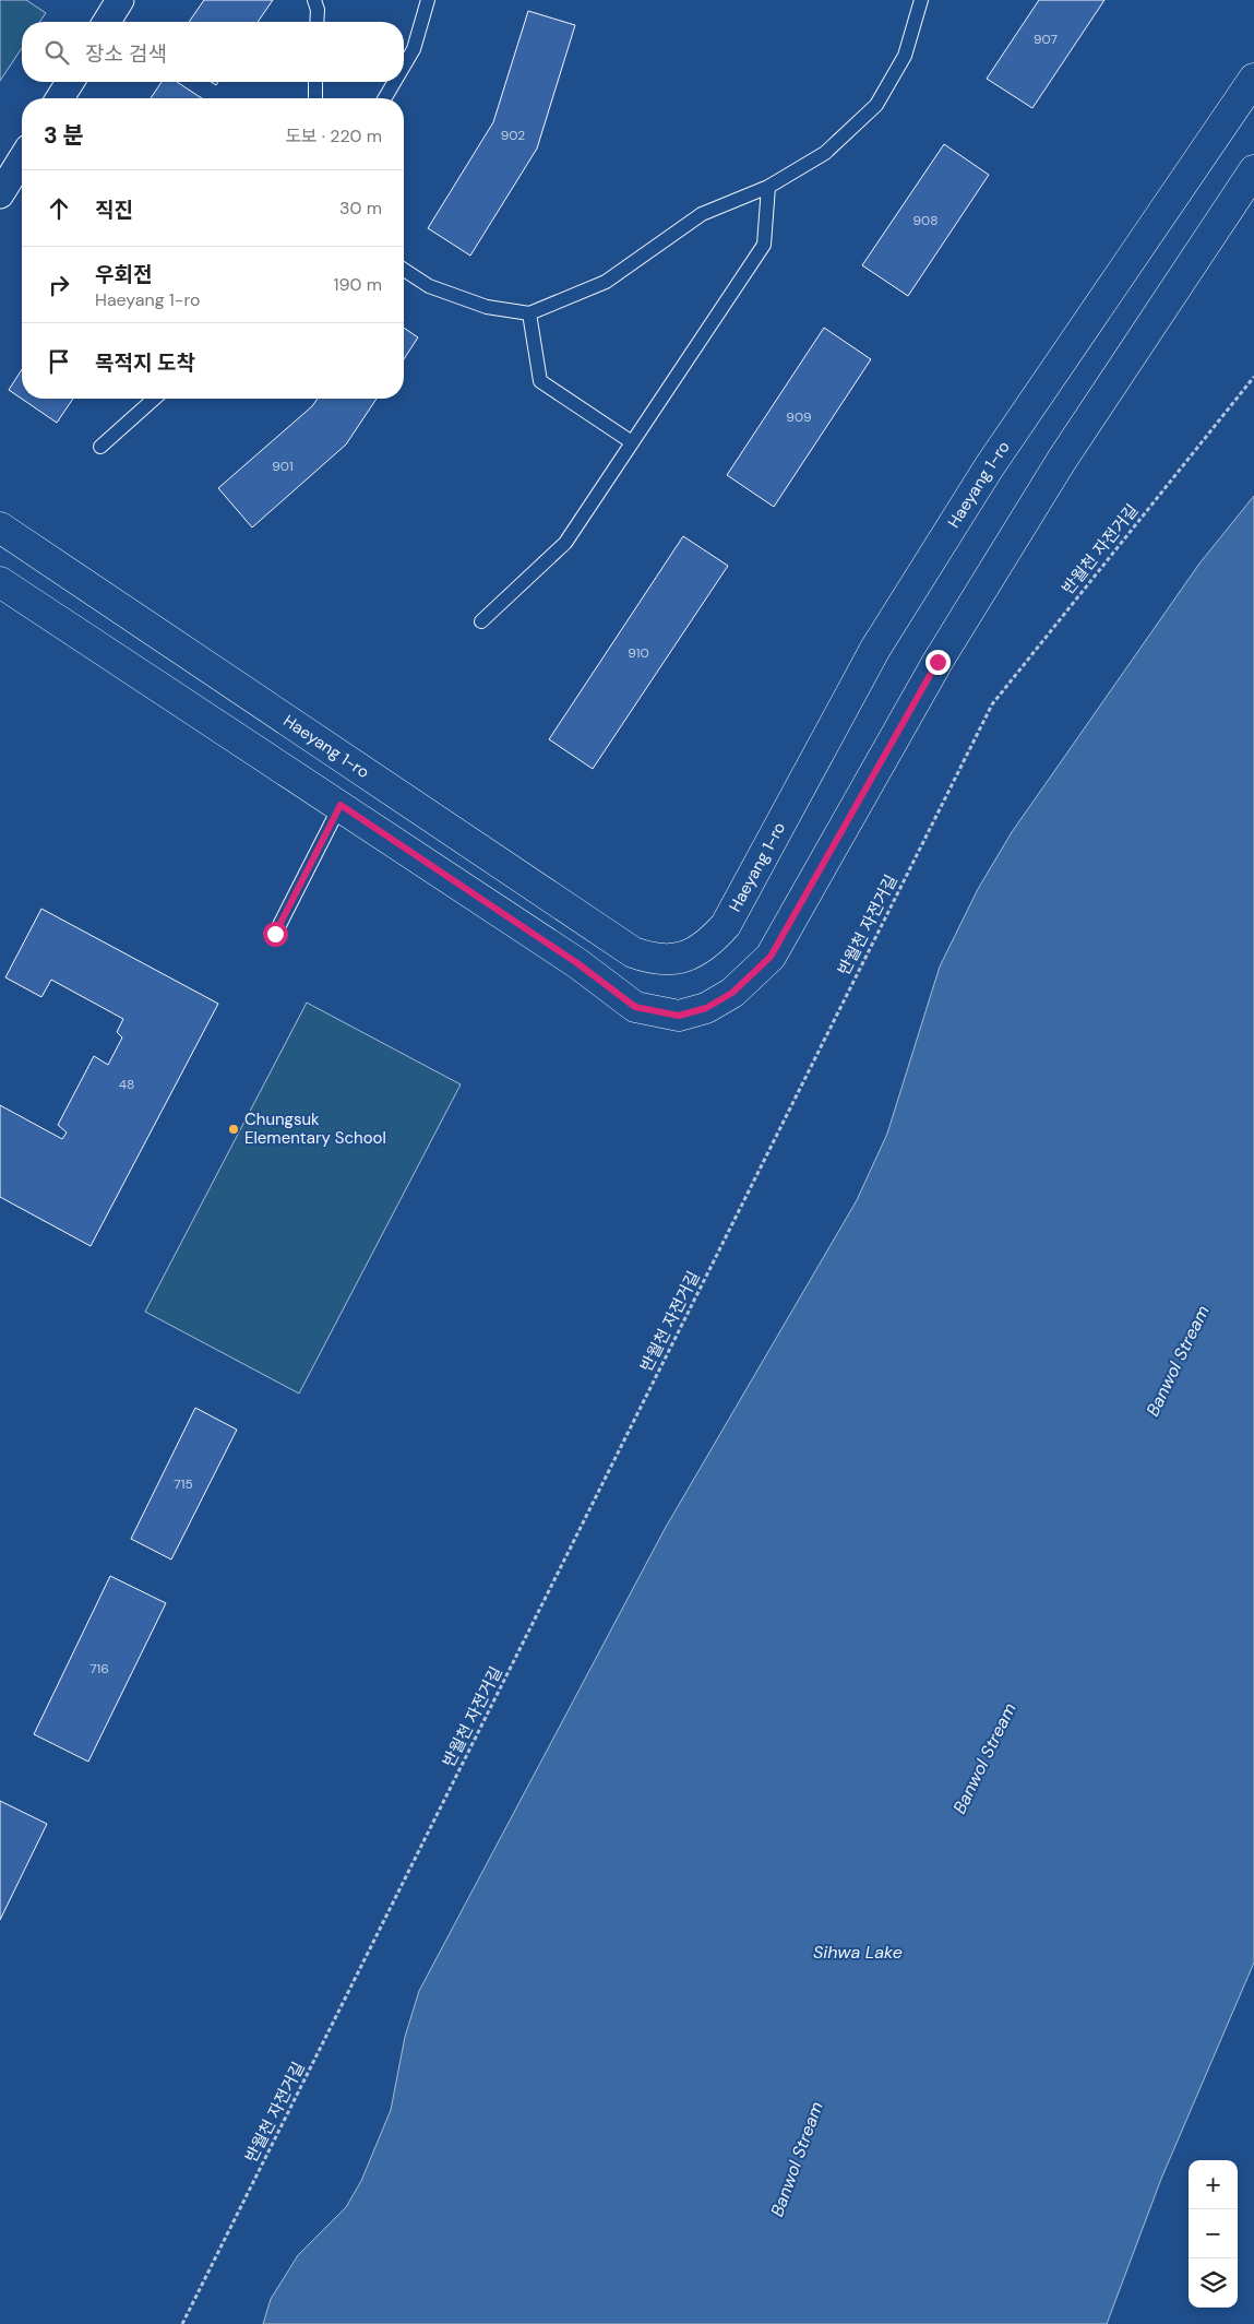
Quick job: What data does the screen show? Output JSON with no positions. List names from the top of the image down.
{
  "streets": {
    "street": ["Haeyang 1-ro"],
    "path": ["반월천 자전거길"]
  },
  "water": ["Banwol Stream", "Sihwa Lake"],
  "places": ["Chungsuk Elementary School"],
  "house_numbers": [
    "907",
    "902",
    "908",
    "909",
    "901",
    "910",
    "48",
    "715",
    "716"
  ],
  "page": {
    "search": "장소 검색",
    "heading": ["3 분", "도보 · 220 m"],
    "list": [
      ["직진", "30 m"],
      ["우회전", "Haeyang 1-ro", "190 m"],
      "목적지 도착"
    ],
    "map_buttons": ["+", "−"]
  }
}
